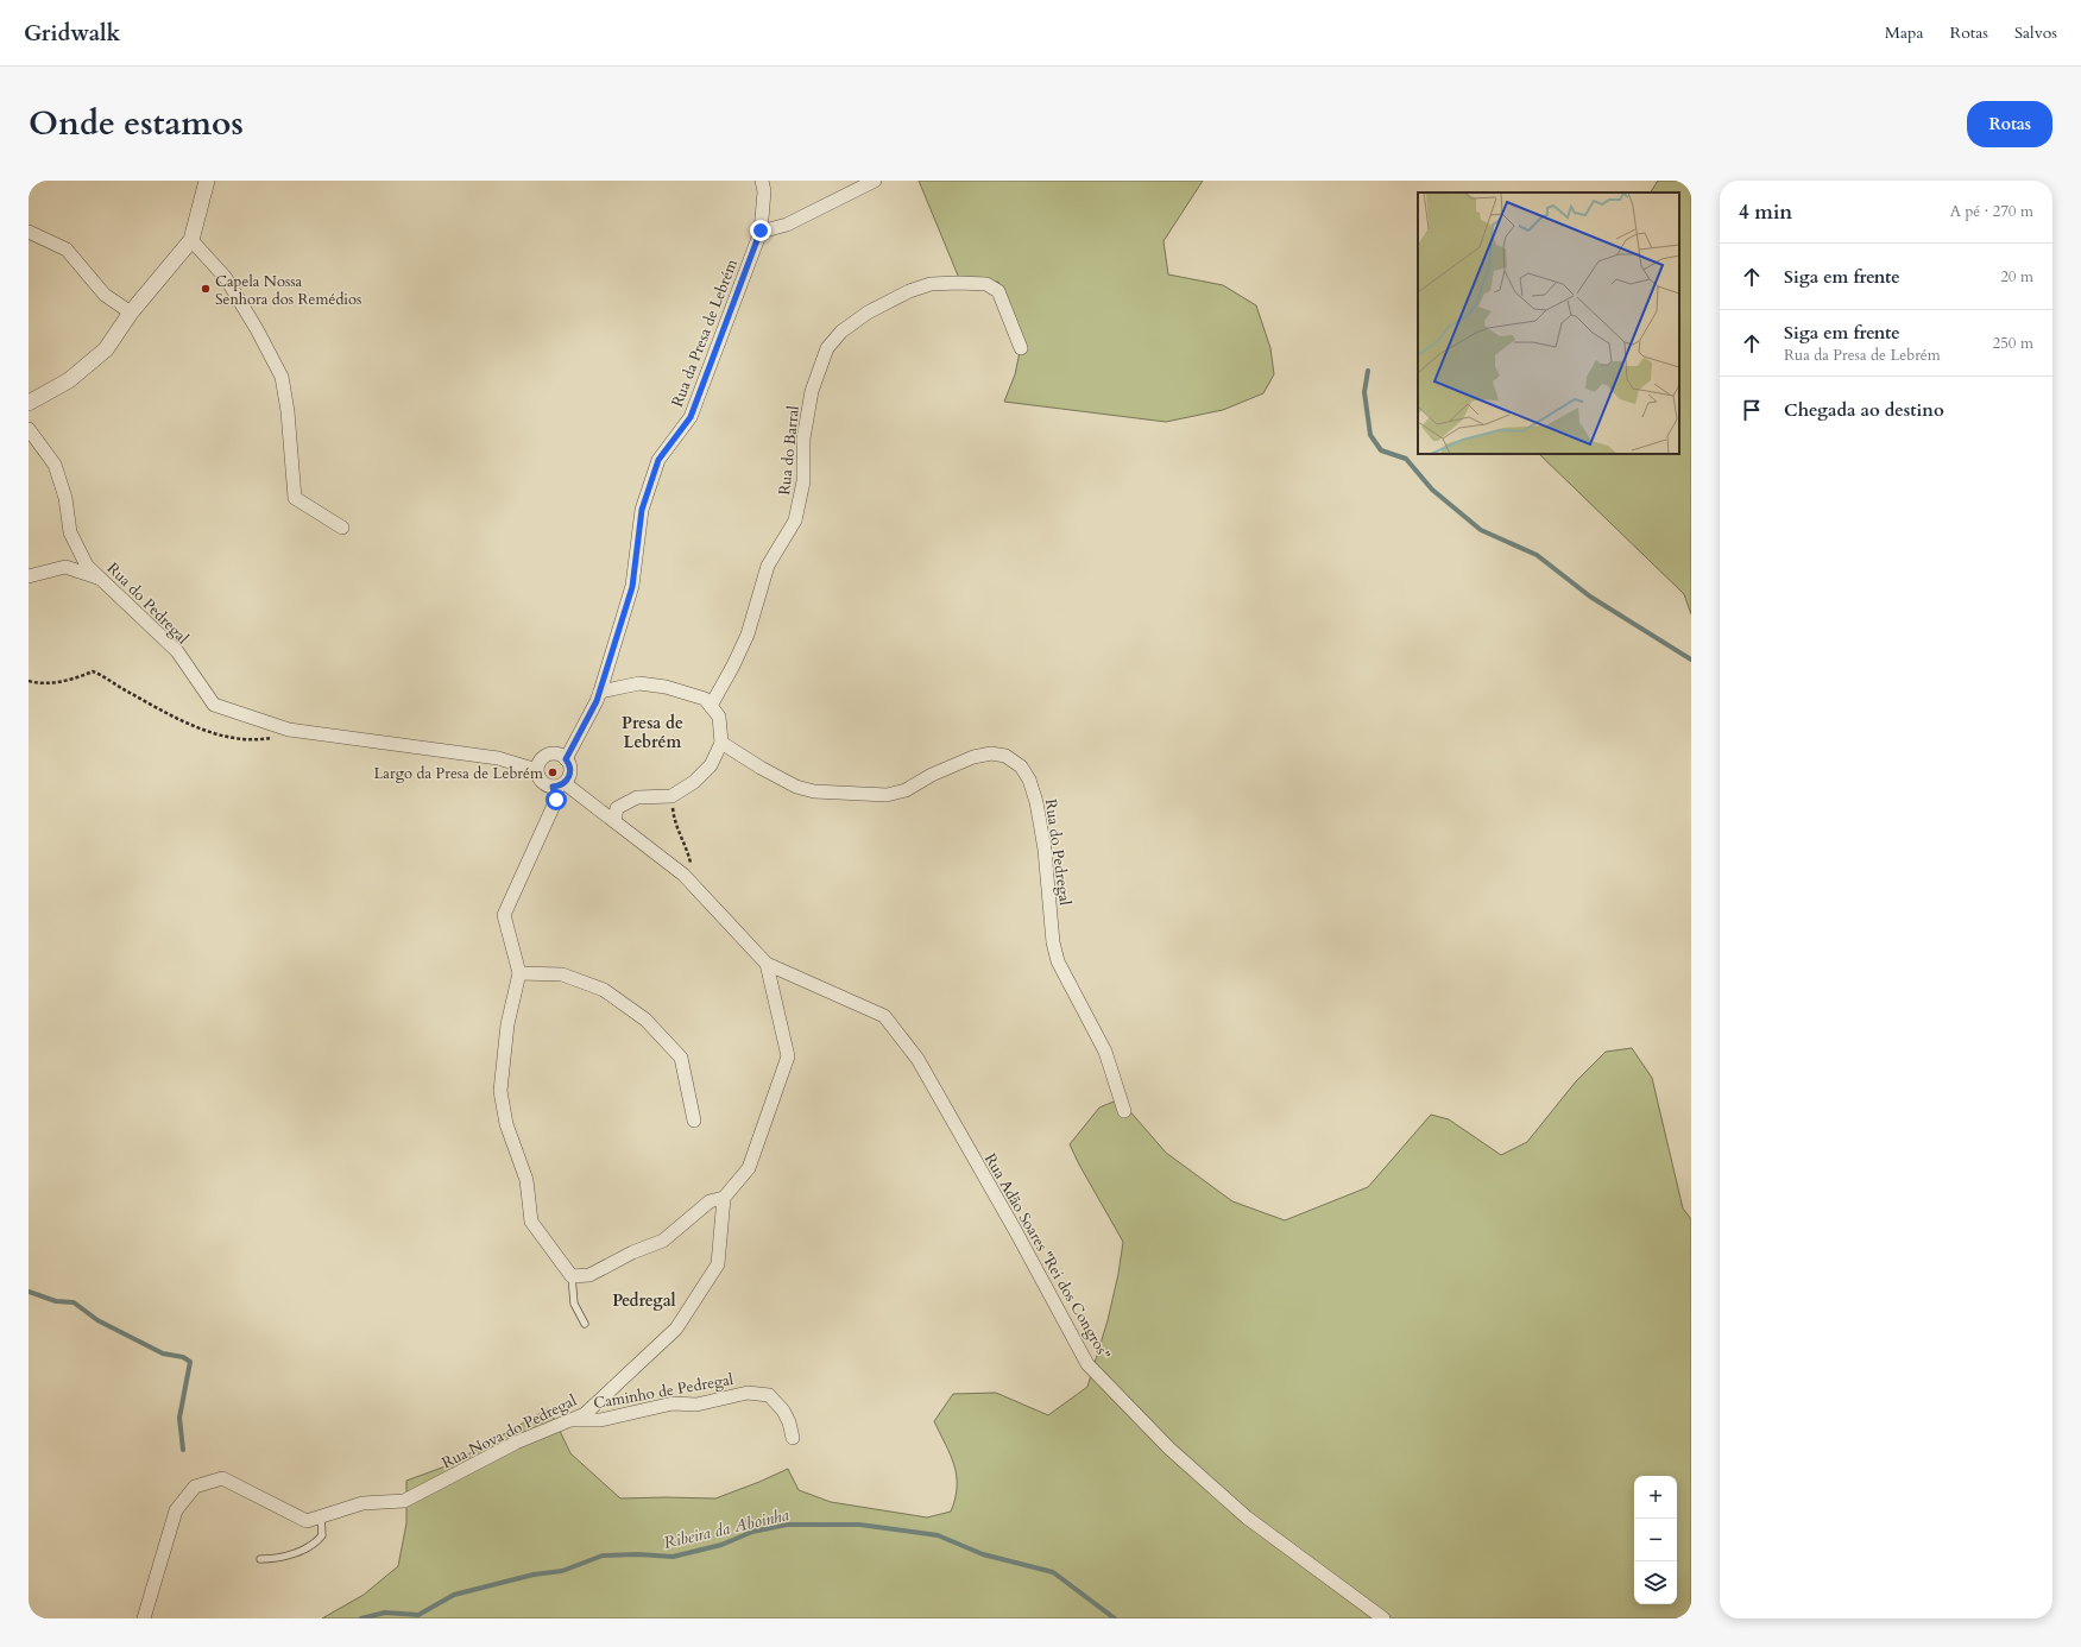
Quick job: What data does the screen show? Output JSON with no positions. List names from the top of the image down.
{
  "streets": {
    "street": [
      "Rua da Presa de Lebrém",
      "Rua do Barral",
      "Rua do Pedregal",
      "Rua Adão Soares \"Rei dos Congros\"",
      "Caminho de Pedregal",
      "Rua Nova do Pedregal"
    ]
  },
  "crossings": [
    ["Rua da Presa de Lebrém", "Rua do Pedregal"],
    ["Caminho de Pedregal", "Rua Nova do Pedregal"]
  ],
  "districts": ["Presa de Lebrém", "Pedregal"],
  "water": ["Ribeira da Aboinha"],
  "places": ["Capela Nossa Senhora dos Remédios", "Largo da Presa de Lebrém"],
  "page": {
    "header": "Gridwalk",
    "nav": ["Mapa", "Rotas", "Salvos"],
    "title": "Onde estamos",
    "buttons": "Rotas",
    "heading": ["4 min", "A pé · 270 m"],
    "list": [
      ["Siga em frente", "20 m"],
      ["Siga em frente", "Rua da Presa de Lebrém", "250 m"],
      "Chegada ao destino"
    ],
    "map_buttons": ["+", "−"]
  }
}
